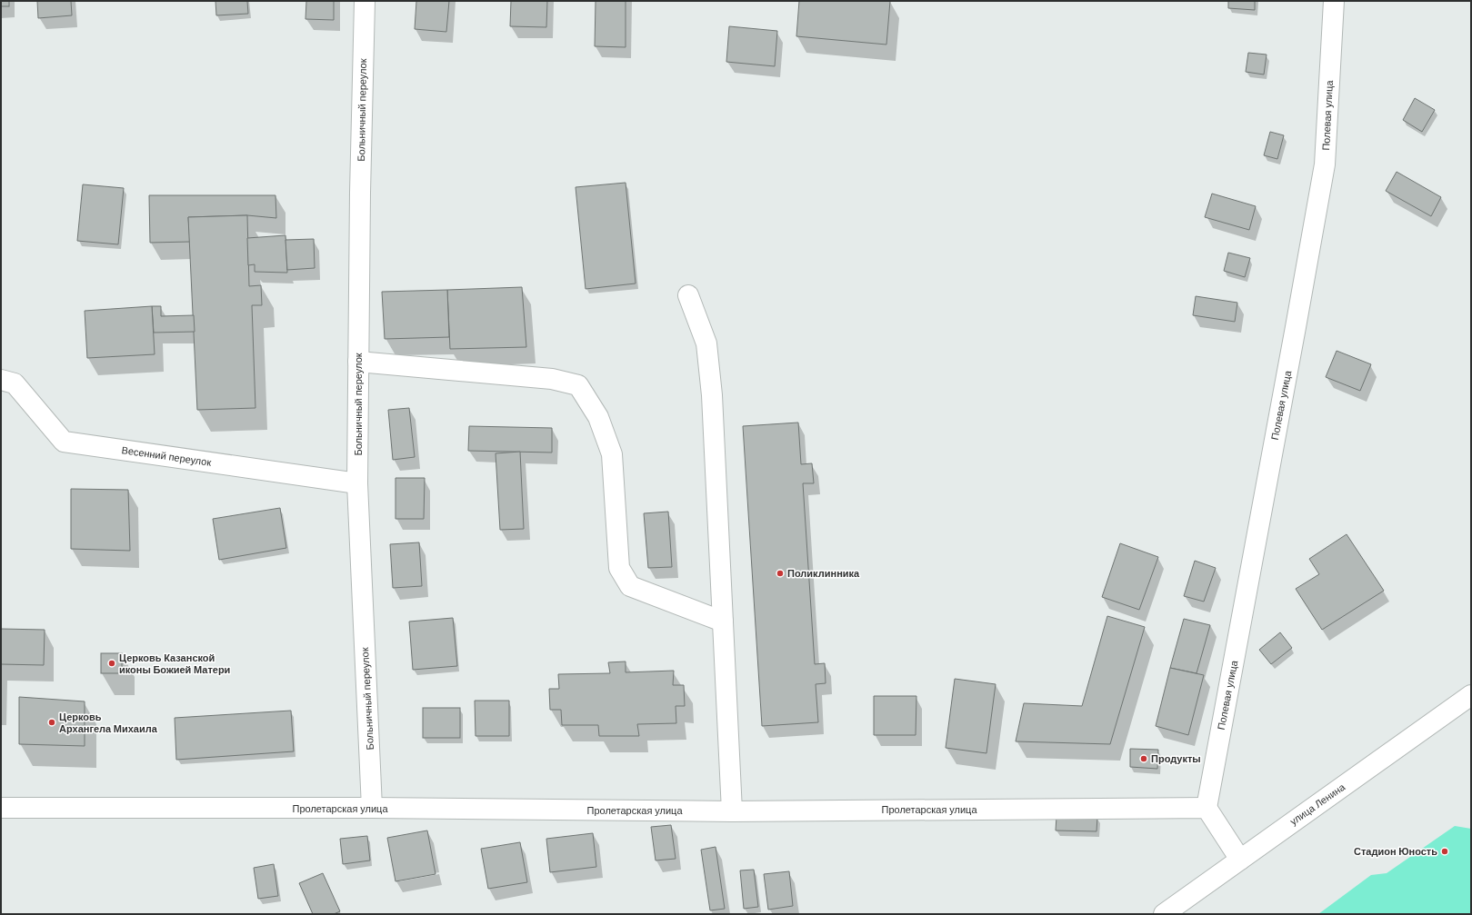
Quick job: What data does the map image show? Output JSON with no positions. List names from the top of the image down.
{
  "streets": {
    "street": [
      "Больничный переулок",
      "Полевая улица",
      "Весенний переулок",
      "улица Ленина",
      "Пролетарская улица"
    ]
  },
  "crossings": [
    ["Больничный переулок", "Весенний переулок"],
    ["Больничный переулок", "Пролетарская улица"],
    ["Полевая улица", "Пролетарская улица"]
  ],
  "places": [
    "Поликлинника",
    "Церковь Казанской иконы Божией Матери",
    "Церковь Архангела Михаила",
    "Продукты",
    "Стадион Юность"
  ]
}
